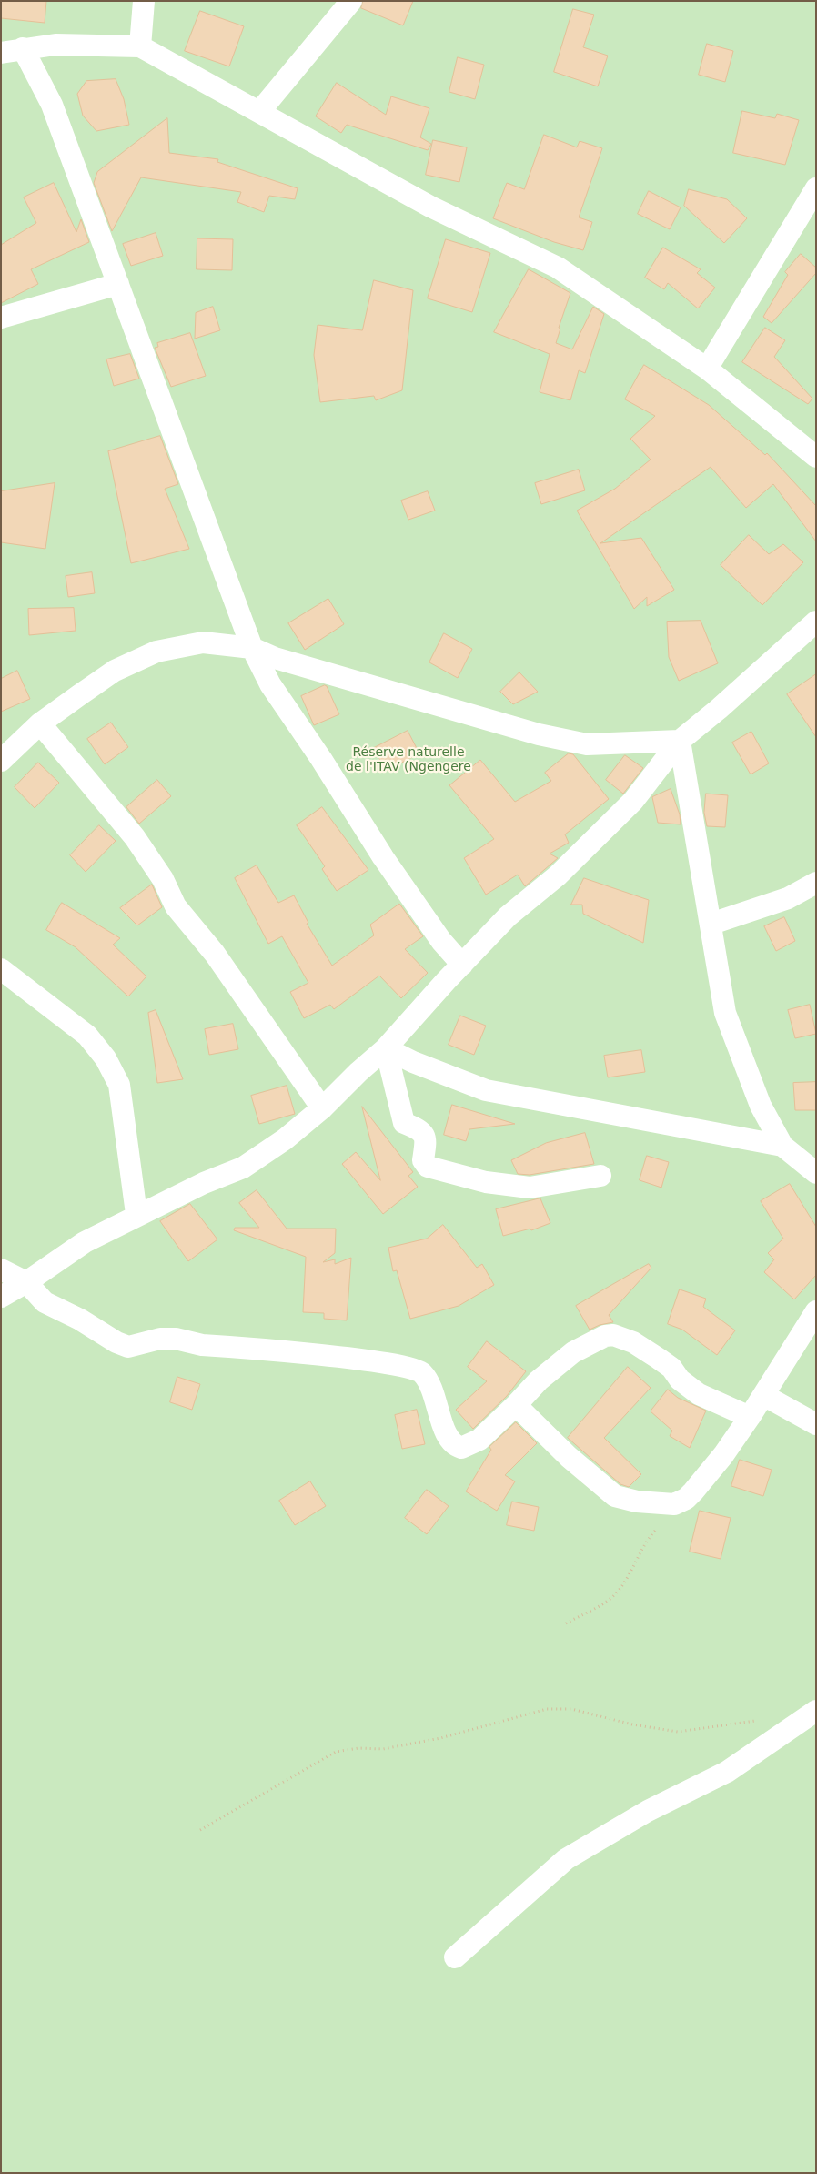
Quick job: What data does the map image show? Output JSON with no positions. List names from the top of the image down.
{
  "parks": ["Réserve naturelle de l'ITAV (Ngengere"]
}
